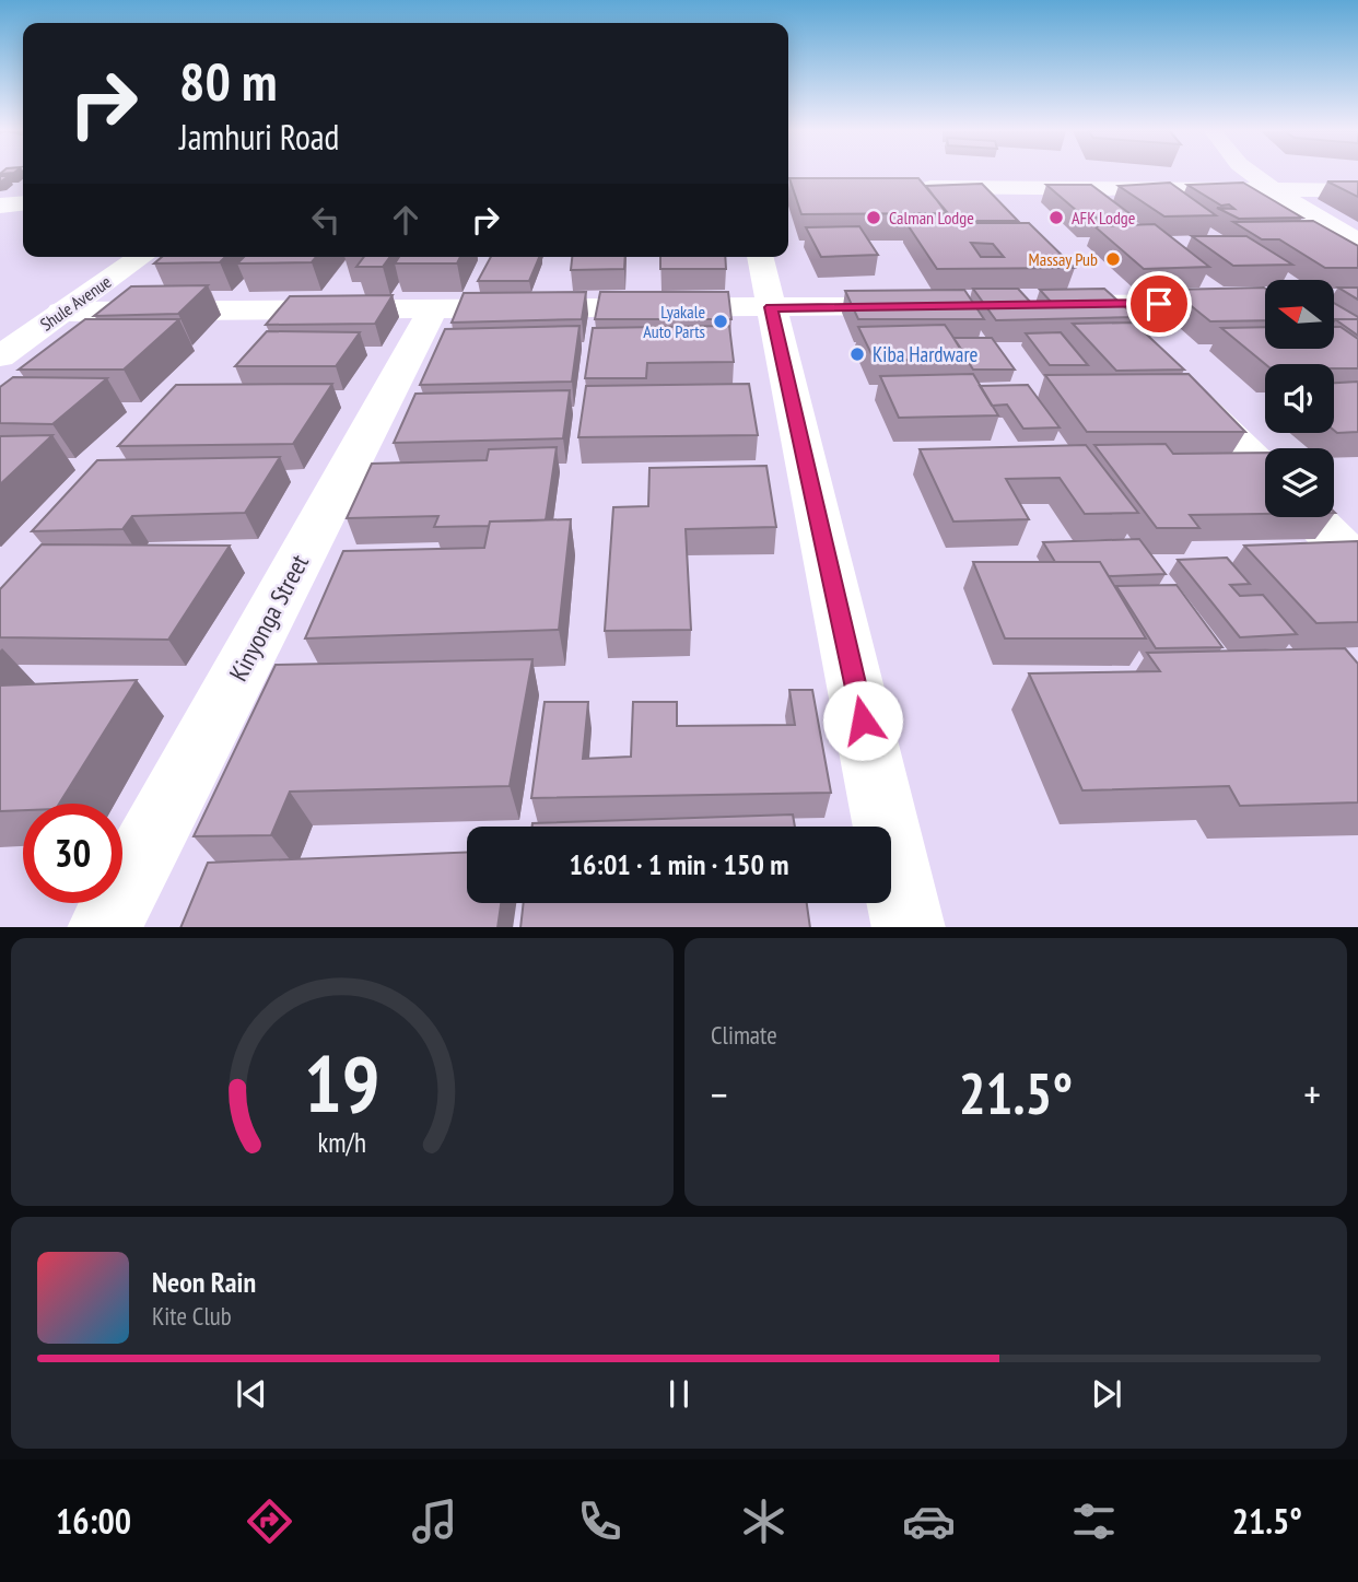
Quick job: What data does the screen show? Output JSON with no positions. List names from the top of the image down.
{
  "streets": {
    "street": ["Shule Avenue", "Kinyonga Street"]
  },
  "places": [
    "Calman Lodge",
    "AFK Lodge",
    "Massay Pub",
    "Lyakale Auto Parts",
    "Kiba Hardware"
  ],
  "north": "left",
  "page": {
    "turn": ["80 m", "Jamhuri Road"],
    "limit": "30",
    "trip": "16:01 · 1 min · 150 m",
    "tile": "Climate",
    "heat": ["−", "21.5°", "+"],
    "song": ["Neon Rain", "Kite Club"],
    "tabs": ["16:00", "21.5°"],
    "gauge": ["19", "km/h"]
  }
}
